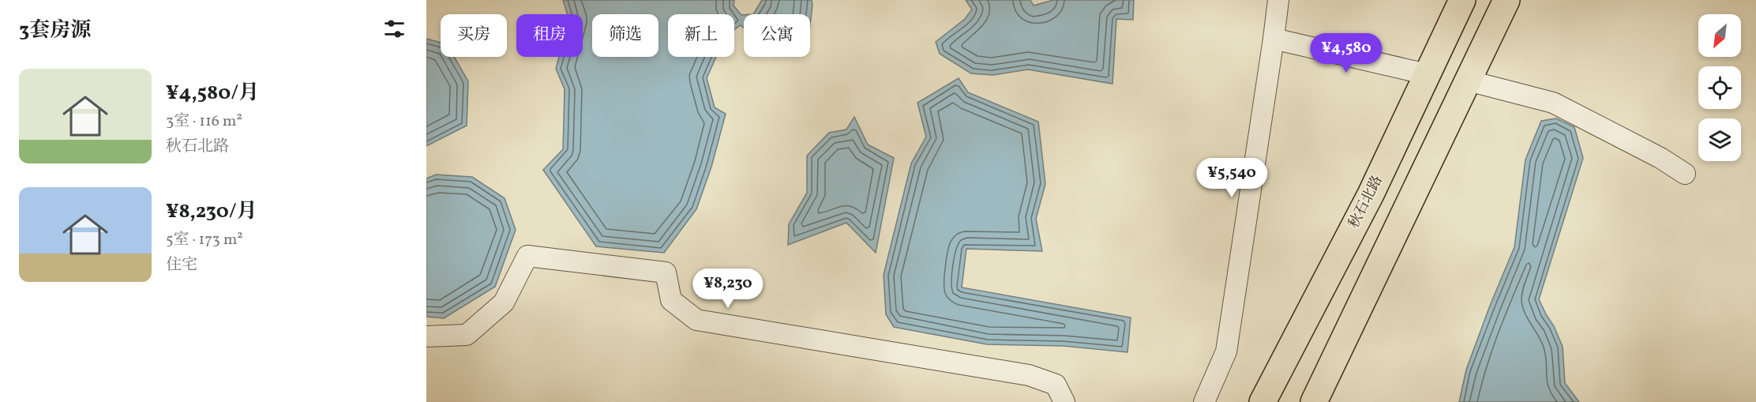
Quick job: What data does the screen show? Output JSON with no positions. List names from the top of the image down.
{
  "streets": {
    "main road": ["秋石北路"]
  },
  "north": "bottom left",
  "page": {
    "heading": "3套房源",
    "chip": [
      "买房",
      "租房",
      "筛选",
      "新上",
      "公寓"
    ],
    "price": ["¥4,580", "¥5,540", "¥8,230"],
    "list": [
      {
        "name": "¥4,580/月",
        "note": "3室 · 116 m² · 秋石北路"
      },
      {
        "name": "¥8,230/月",
        "note": "5室 · 173 m² · 住宅"
      }
    ]
  }
}
